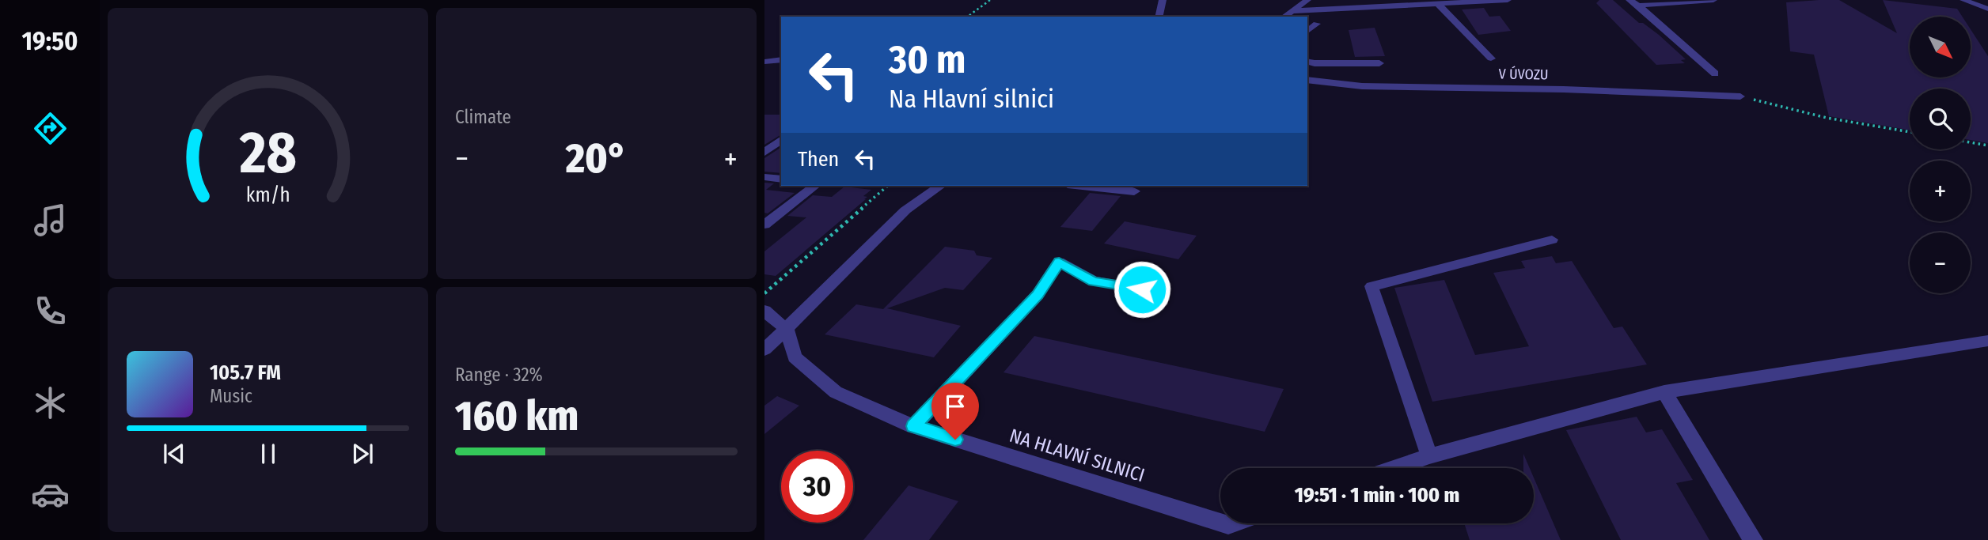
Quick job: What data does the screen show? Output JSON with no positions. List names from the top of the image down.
{
  "streets": {
    "street": ["V ÚVOZU", "NA HLAVNÍ SILNICI"]
  },
  "north": "bottom right",
  "page": {
    "tabs": "19:50",
    "tile": [
      "Climate",
      ["Range · 32%", "160 km"]
    ],
    "map_buttons": ["+", "−"],
    "turn": ["30 m", "Na Hlavní silnici"],
    "then": "Then",
    "heat": ["−", "20°", "+"],
    "song": ["105.7 FM", "Music"],
    "limit": "30",
    "trip": "19:51 · 1 min · 100 m",
    "gauge": ["28", "km/h"]
  }
}
